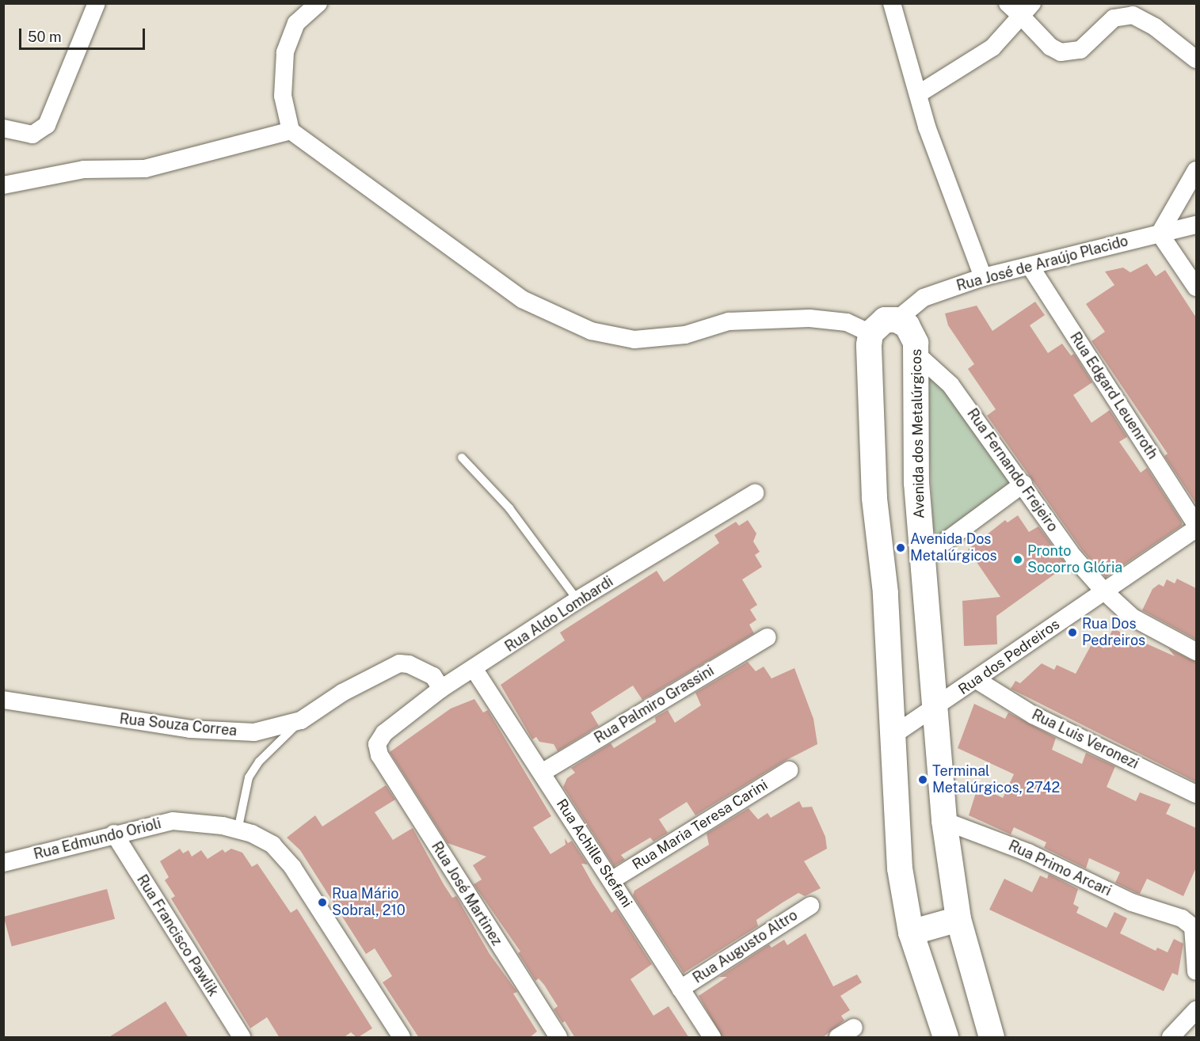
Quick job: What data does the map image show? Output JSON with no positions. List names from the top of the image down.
{
  "streets": {
    "street": [
      "Rua José de Araújo Placido",
      "Rua Edgard Leuenroth",
      "Avenida dos Metalúrgicos",
      "Rua Fernando Frejeiro",
      "Rua Aldo Lombardi",
      "Rua dos Pedreiros",
      "Rua Palmiro Grassini",
      "Rua Souza Correa",
      "Rua Luis Veronezi",
      "Rua Maria Teresa Carini",
      "Rua Edmundo Orioli",
      "Rua Achille Stefani",
      "Rua Primo Arcari",
      "Rua José Martinez",
      "Rua Francisco Pawlik",
      "Rua Augusto Altro"
    ]
  },
  "crossings": [
    ["Rua José de Araújo Placido", "Rua Edgard Leuenroth"],
    ["Rua José de Araújo Placido", "Avenida dos Metalúrgicos"],
    ["Avenida dos Metalúrgicos", "Rua Fernando Frejeiro"],
    ["Avenida dos Metalúrgicos", "Rua dos Pedreiros"],
    ["Avenida dos Metalúrgicos", "Rua Primo Arcari"],
    ["Rua Fernando Frejeiro", "Rua dos Pedreiros"],
    ["Rua Aldo Lombardi", "Rua Souza Correa"],
    ["Rua Aldo Lombardi", "Rua Achille Stefani"],
    ["Rua Aldo Lombardi", "Rua José Martinez"],
    ["Rua dos Pedreiros", "Rua Luis Veronezi"],
    ["Rua Palmiro Grassini", "Rua Achille Stefani"],
    ["Rua Maria Teresa Carini", "Rua Achille Stefani"],
    ["Rua Edmundo Orioli", "Rua Francisco Pawlik"],
    ["Rua Achille Stefani", "Rua Augusto Altro"]
  ],
  "places": [
    "Avenida Dos Metalúrgicos",
    "Pronto Socorro Glória",
    "Rua Dos Pedreiros",
    "Terminal Metalúrgicos, 2742",
    "Rua Mário Sobral, 210"
  ],
  "scale_bar": "50 m"
}
